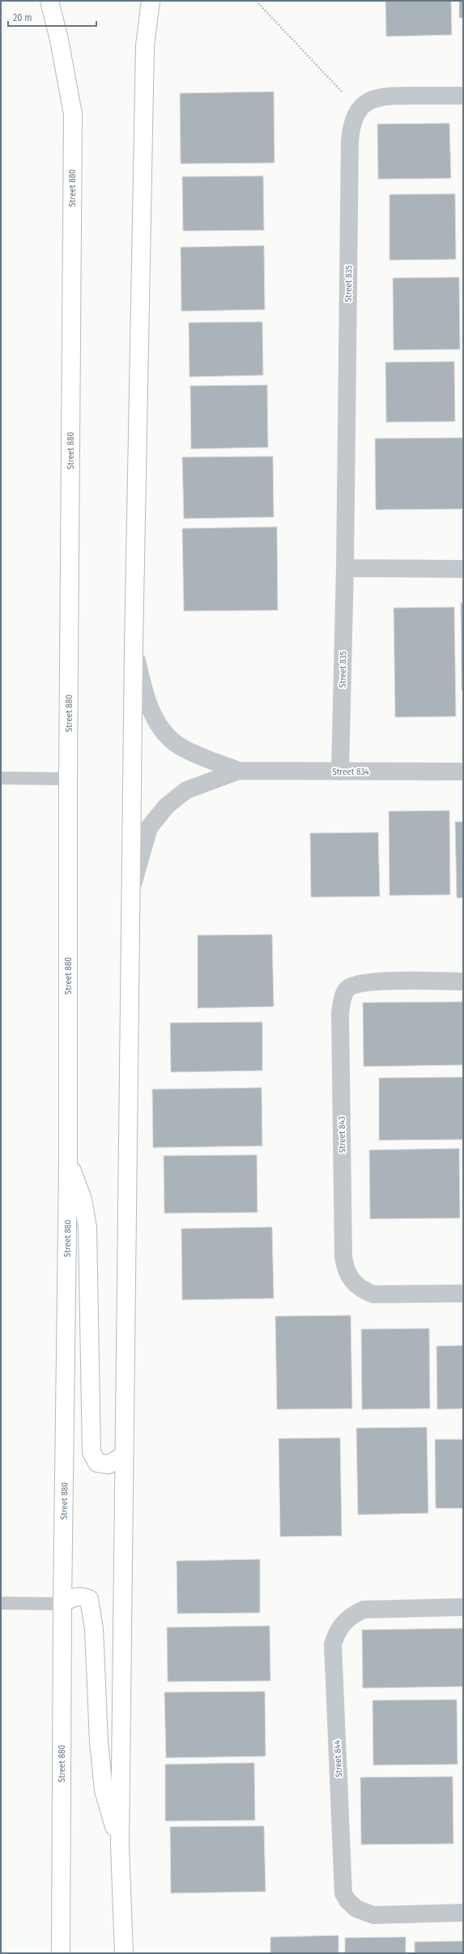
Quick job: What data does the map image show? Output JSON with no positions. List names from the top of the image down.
{
  "streets": {
    "street": [
      "Street 880",
      "Street 835",
      "Street 834",
      "Street 843",
      "Street 844"
    ]
  },
  "crossings": [
    ["Street 835", "Street 834"]
  ],
  "scale_bar": "20 m"
}
